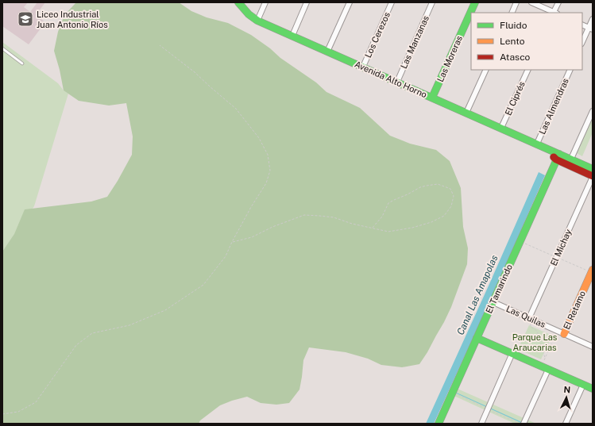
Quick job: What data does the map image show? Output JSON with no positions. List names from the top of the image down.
{
  "streets": {
    "street": [
      "Los Cerezos",
      "Las Manzanas",
      "Las Moreras",
      "Avenida Alto Horno",
      "El Ciprés",
      "Las Almendras",
      "El Michay",
      "El Tamarindo",
      "El Retamo",
      "Las Quilas"
    ]
  },
  "crossings": [
    ["Los Cerezos", "Avenida Alto Horno"],
    ["Las Manzanas", "Avenida Alto Horno"],
    ["Las Moreras", "Avenida Alto Horno"],
    ["Avenida Alto Horno", "El Ciprés"],
    ["Avenida Alto Horno", "Las Almendras"],
    ["Avenida Alto Horno", "El Michay"],
    ["Avenida Alto Horno", "El Tamarindo"],
    ["El Michay", "Las Quilas"],
    ["El Tamarindo", "Las Quilas"],
    ["El Retamo", "Las Quilas"]
  ],
  "water": ["Canal Las Amapolas"],
  "parks": ["Parque Las Araucarias"],
  "places": {
    "school or university": ["Liceo Industrial Juan Antonio Ríos"]
  },
  "legend": ["Fluido", "Lento", "Atasco"],
  "north": "top"
}
